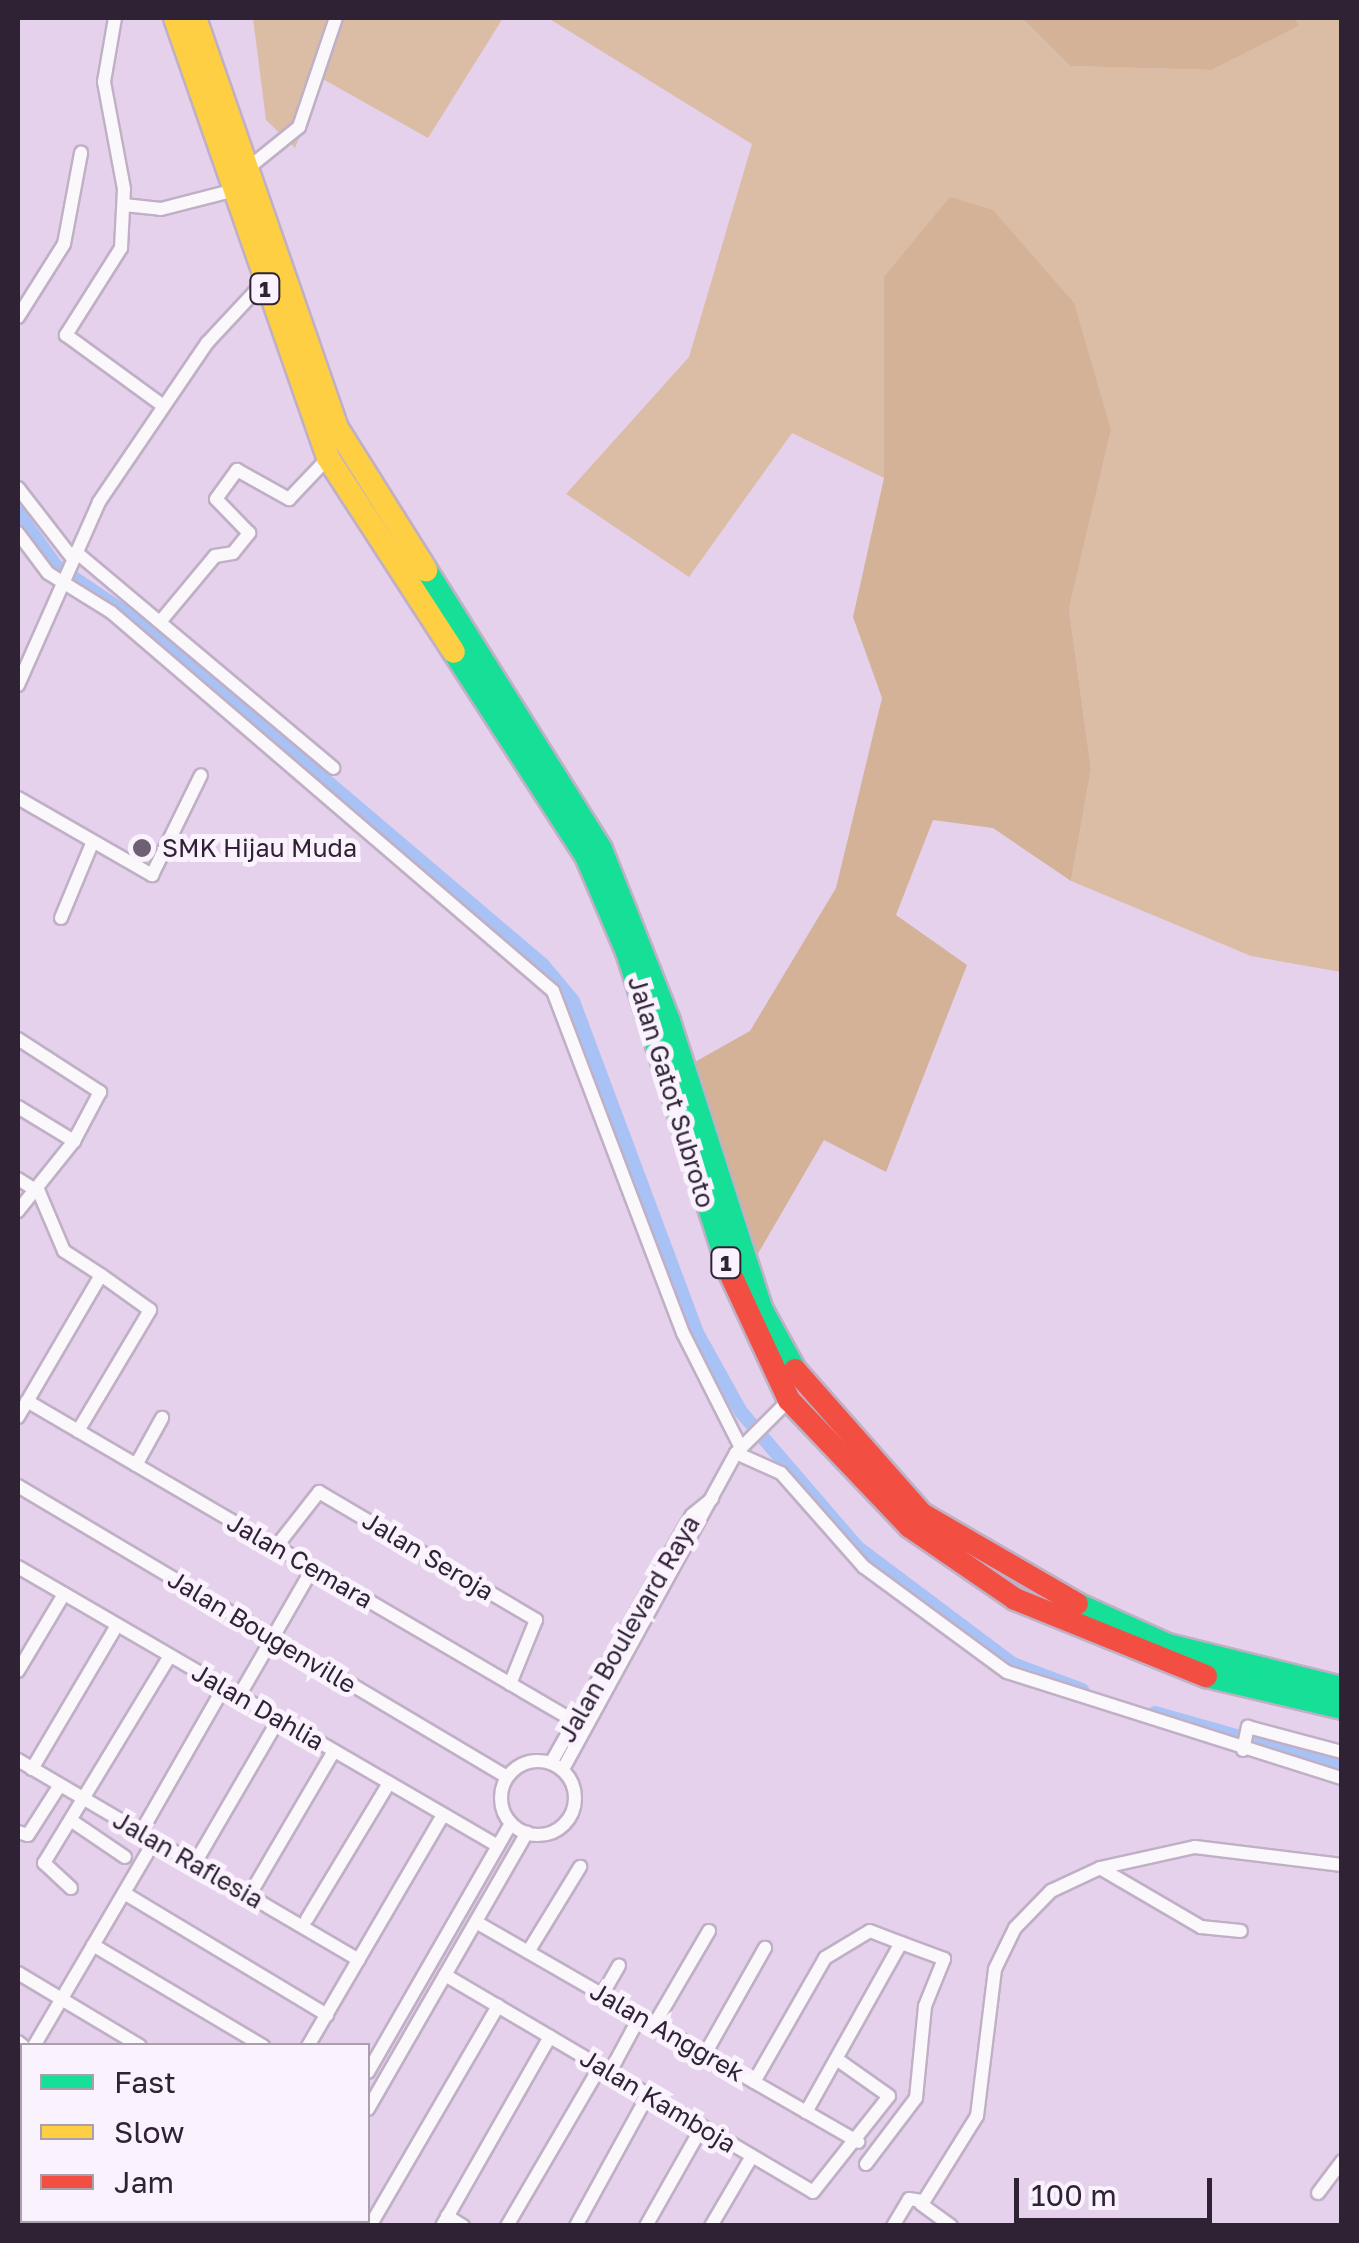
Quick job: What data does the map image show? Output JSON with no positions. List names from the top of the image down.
{
  "streets": {
    "highway": ["1", "Jalan Gatot Subroto"],
    "street": [
      "Jalan Seroja",
      "Jalan Cemara",
      "Jalan Boulevard Raya",
      "Jalan Bougenville",
      "Jalan Dahlia",
      "Jalan Raflesia",
      "Jalan Anggrek",
      "Jalan Kamboja"
    ]
  },
  "crossings": [
    ["1", "Jalan Gatot Subroto"],
    ["Jalan Gatot Subroto", "Jalan Boulevard Raya"],
    ["Jalan Seroja", "Jalan Cemara"],
    ["Jalan Cemara", "Jalan Boulevard Raya"],
    ["Jalan Boulevard Raya", "Jalan Bougenville"],
    ["Jalan Anggrek", "Jalan Kamboja"]
  ],
  "places": ["SMK Hijau Muda"],
  "legend": ["Fast", "Slow", "Jam"],
  "scale_bar": "100 m"
}
